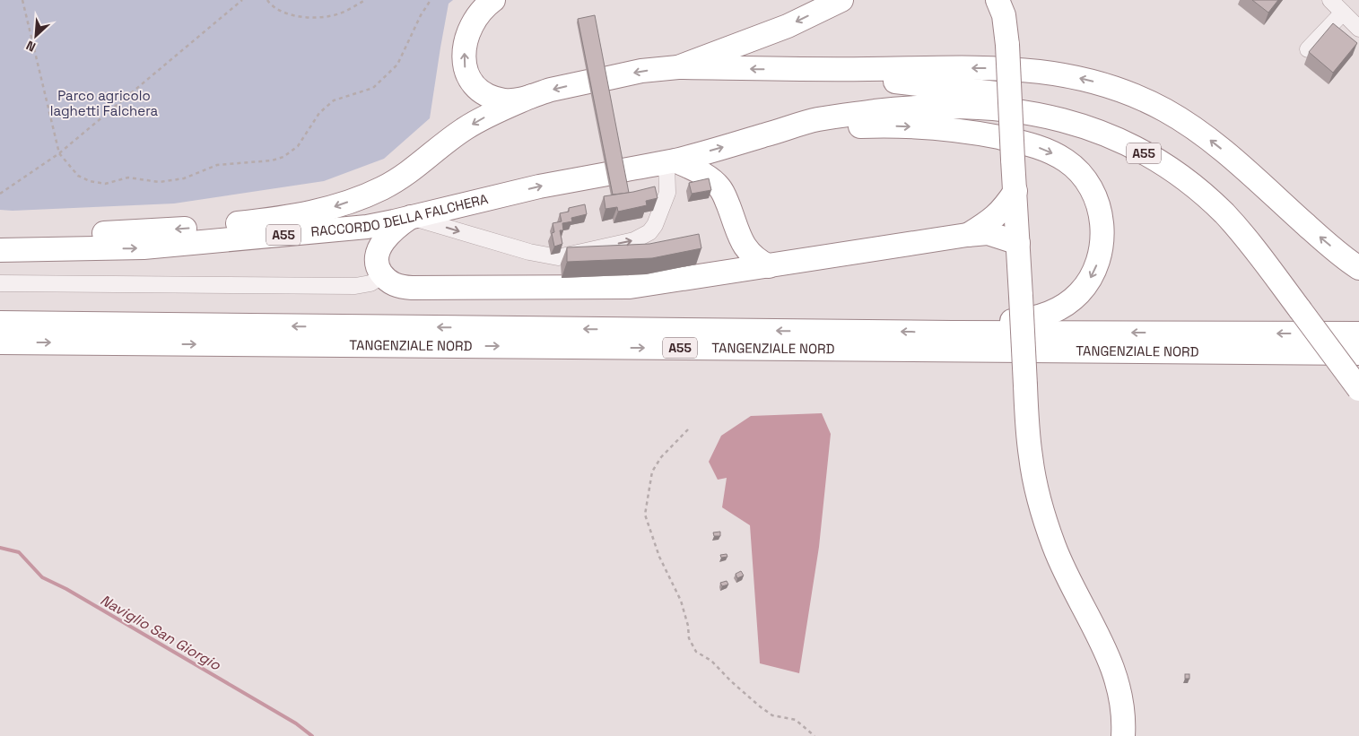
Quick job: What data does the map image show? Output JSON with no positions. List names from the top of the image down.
{
  "streets": {
    "highway": ["A55", "RACCORDO DELLA FALCHERA", "TANGENZIALE NORD"]
  },
  "crossings": [
    ["A55", "RACCORDO DELLA FALCHERA"]
  ],
  "water": ["Naviglio San Giorgio"],
  "parks": ["Parco agricolo laghetti Falchera"],
  "north": "bottom left"
}
